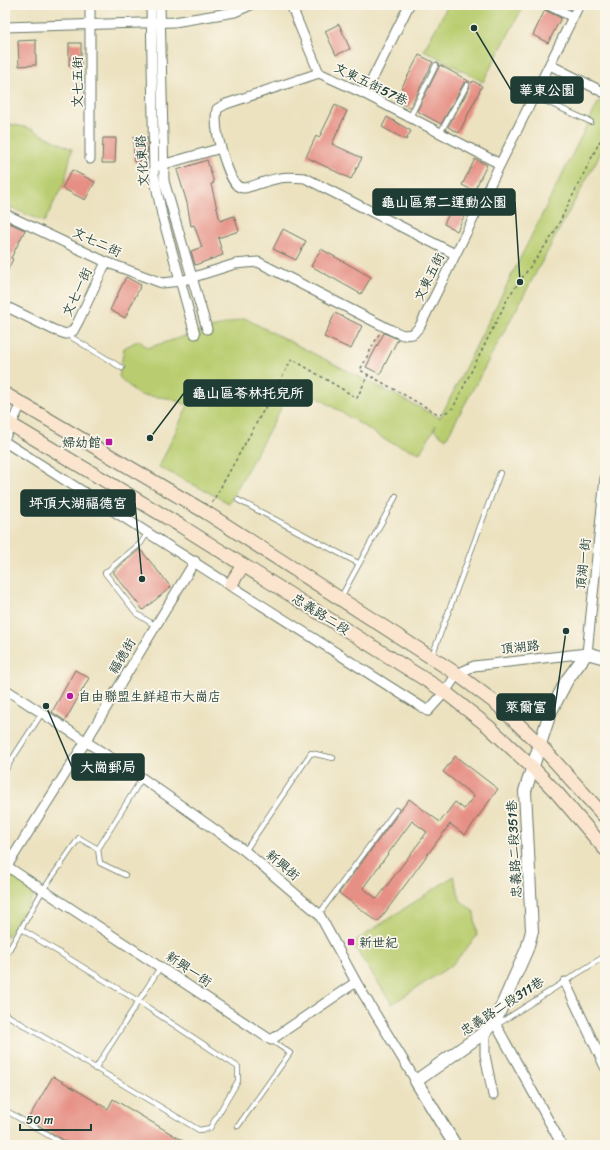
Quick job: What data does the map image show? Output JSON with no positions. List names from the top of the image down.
{
  "streets": {
    "main road": ["忠義路二段"],
    "street": [
      "文七五街",
      "文東五街57巷",
      "文化東路",
      "文七二街",
      "文東五街",
      "文七一街",
      "頂湖一街",
      "頂湖路",
      "福德街",
      "忠義路二段351巷",
      "新興街",
      "新興一街",
      "忠義路二段311巷"
    ]
  },
  "crossings": [
    ["文東五街57巷", "文東五街"],
    ["文化東路", "文七二街"],
    ["文化東路", "文東五街"],
    ["文七二街", "文東五街"],
    ["文七二街", "文七一街"],
    ["頂湖一街", "頂湖路"],
    ["忠義路二段", "頂湖路"],
    ["忠義路二段", "忠義路二段351巷"],
    ["福德街", "新興街"],
    ["福德街", "新興一街"],
    ["忠義路二段351巷", "忠義路二段311巷"],
    ["新興街", "忠義路二段311巷"]
  ],
  "places": {
    "other": [
      "華東公園",
      "龜山區第二運動公園",
      "龜山區苓林托兒所",
      "坪頂大湖福德宮",
      "萊爾富",
      "自由聯盟生鮮超市大崗店",
      "大崗郵局"
    ],
    "transit": ["婦幼館", "新世紀"]
  },
  "scale_bar": "50 m"
}
